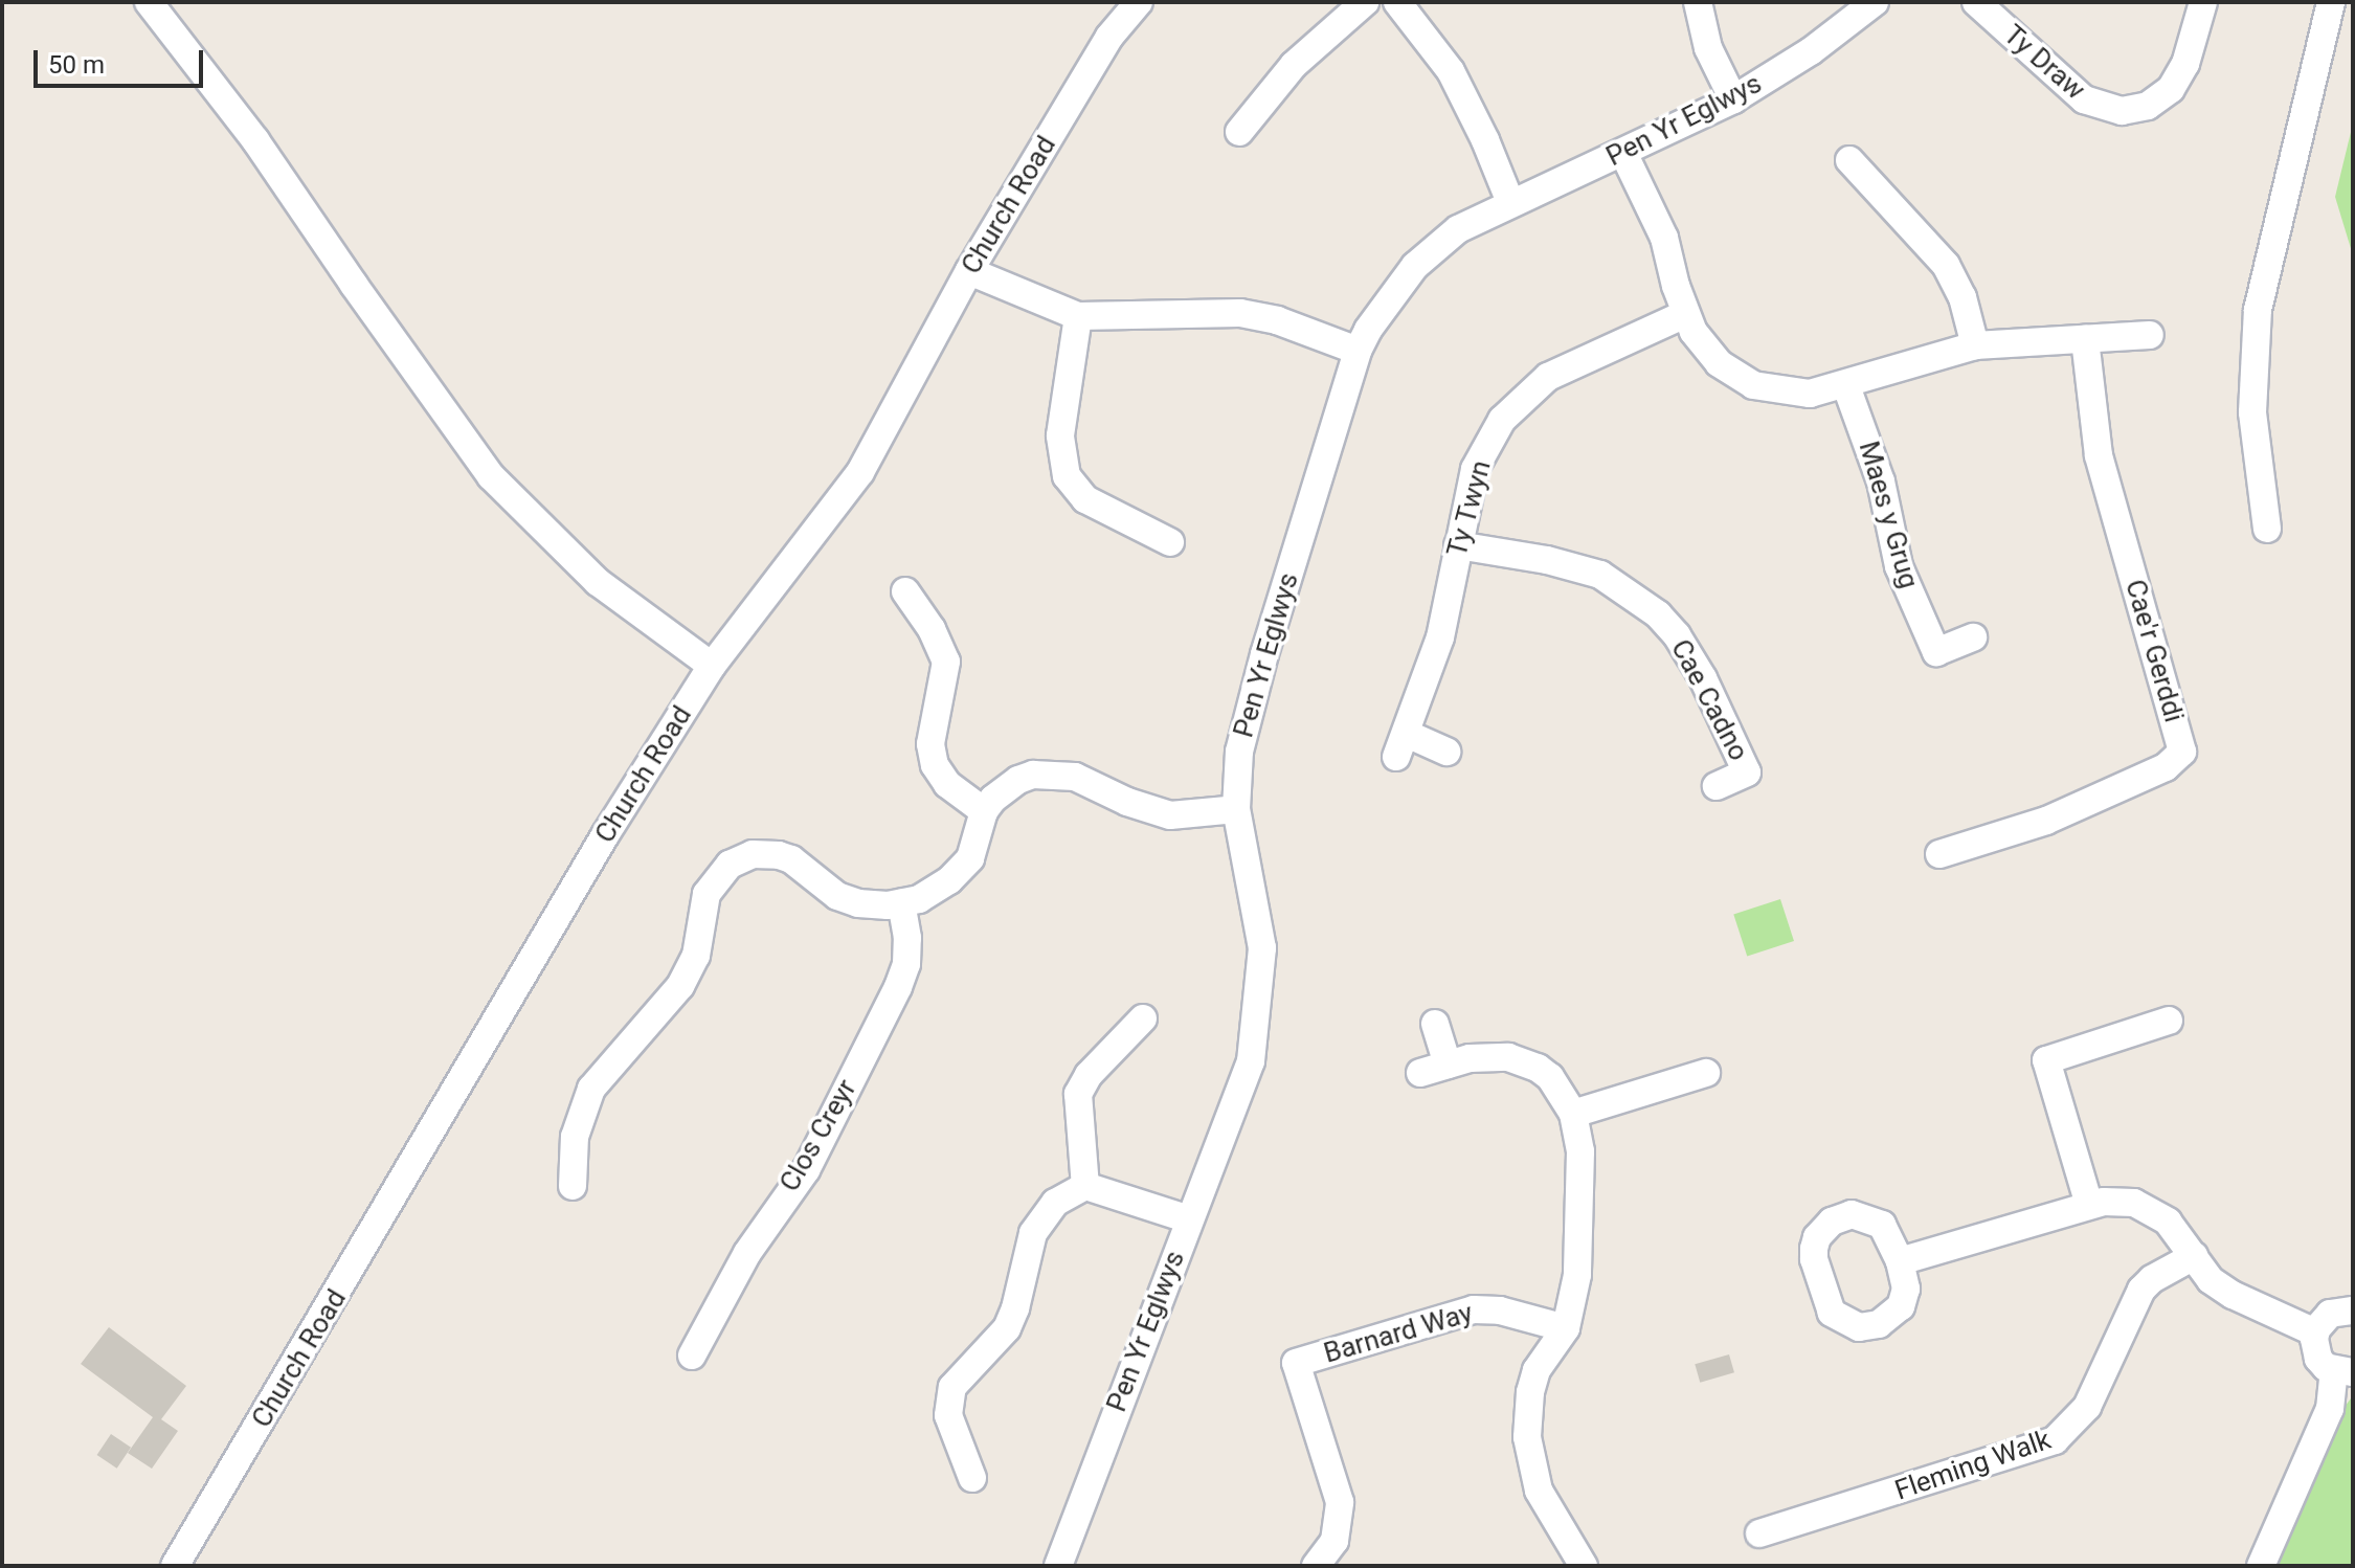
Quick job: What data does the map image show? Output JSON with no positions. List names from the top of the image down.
{
  "streets": {
    "street": [
      "Ty Draw",
      "Pen Yr Eglwys",
      "Church Road",
      "Ty Twyn",
      "Maes y Grug",
      "Cae'r Gerddi",
      "Cae Cadno",
      "Clos Creyr",
      "Barnard Way",
      "Fleming Walk"
    ]
  },
  "crossings": [
    ["Ty Twyn", "Cae Cadno"]
  ],
  "scale_bar": "50 m"
}
